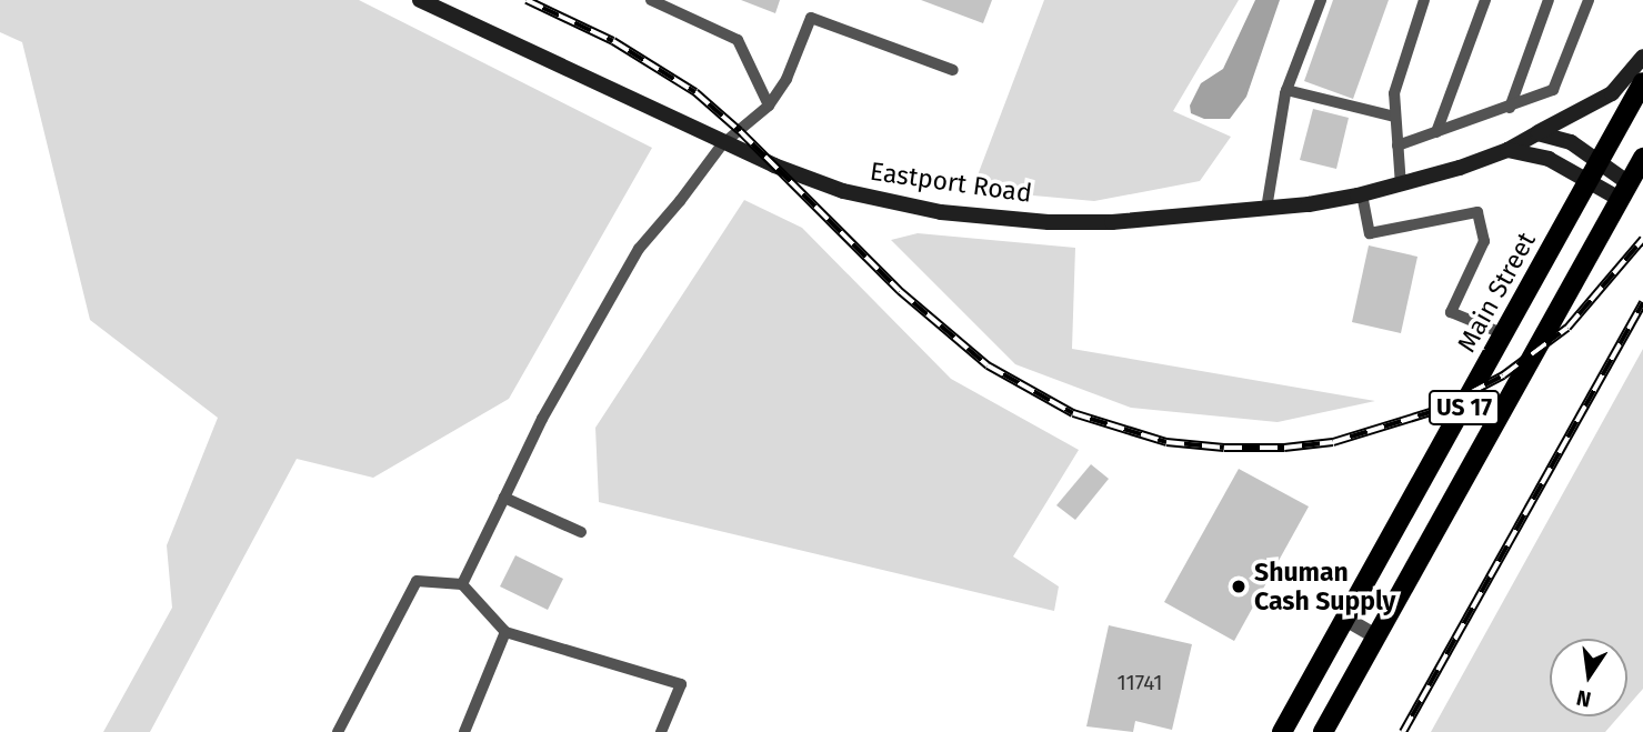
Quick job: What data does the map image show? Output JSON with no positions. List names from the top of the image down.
{
  "streets": {
    "main road": ["Main Street", "US 17"],
    "street": ["Eastport Road"]
  },
  "places": ["Shuman Cash Supply"],
  "house_numbers": ["11741"],
  "north": "bottom"
}
